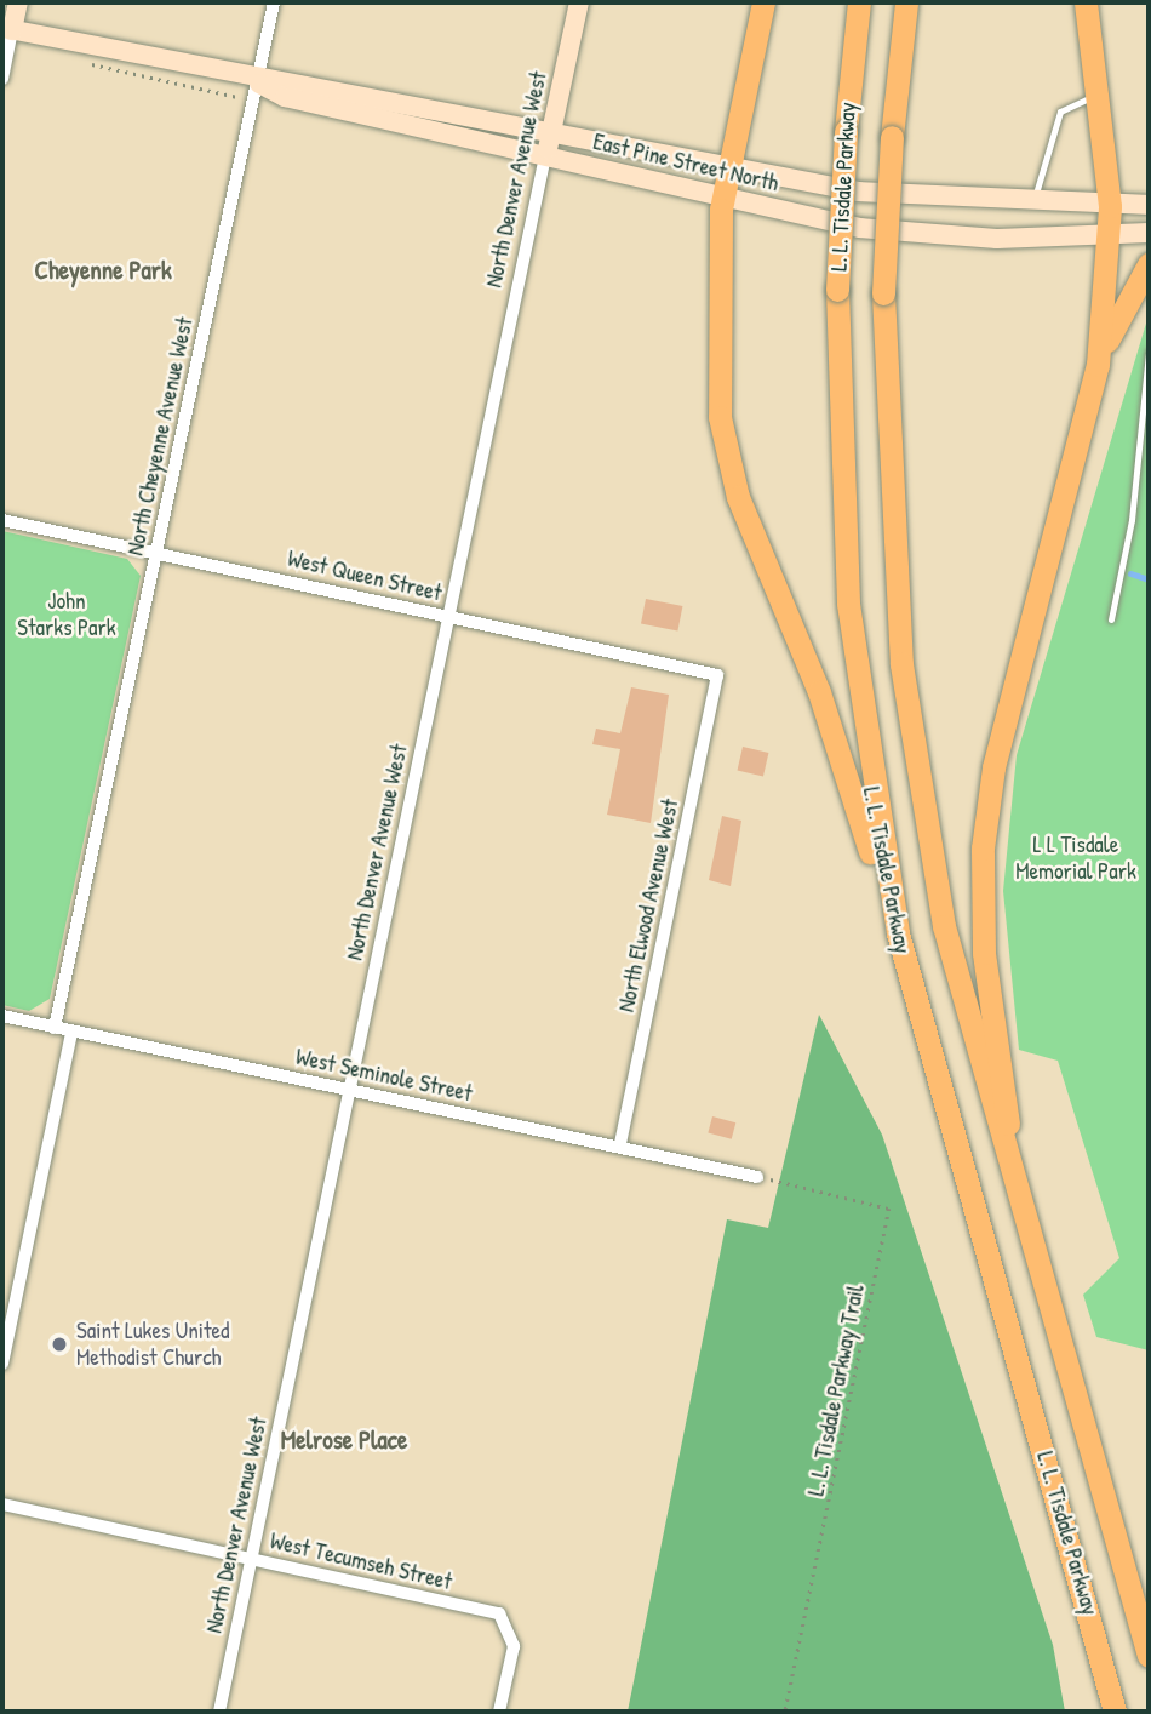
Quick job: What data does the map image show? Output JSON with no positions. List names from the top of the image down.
{
  "streets": {
    "highway": ["L. L. Tisdale Parkway"],
    "street": [
      "East Pine Street North",
      "North Denver Avenue West",
      "North Cheyenne Avenue West",
      "West Queen Street",
      "North Elwood Avenue West",
      "West Seminole Street",
      "West Tecumseh Street"
    ],
    "path": ["L. L. Tisdale Parkway Trail"]
  },
  "crossings": [
    ["East Pine Street North", "North Denver Avenue West"],
    ["East Pine Street North", "North Cheyenne Avenue West"],
    ["North Denver Avenue West", "West Queen Street"],
    ["North Denver Avenue West", "West Seminole Street"],
    ["North Denver Avenue West", "West Tecumseh Street"],
    ["North Cheyenne Avenue West", "West Queen Street"],
    ["North Cheyenne Avenue West", "West Seminole Street"],
    ["West Queen Street", "North Elwood Avenue West"],
    ["North Elwood Avenue West", "West Seminole Street"],
    ["West Seminole Street", "L. L. Tisdale Parkway Trail"]
  ],
  "districts": ["Cheyenne Park", "Melrose Place"],
  "parks": ["John Starks Park", "L L Tisdale Memorial Park"],
  "places": ["Saint Lukes United Methodist Church"]
}
